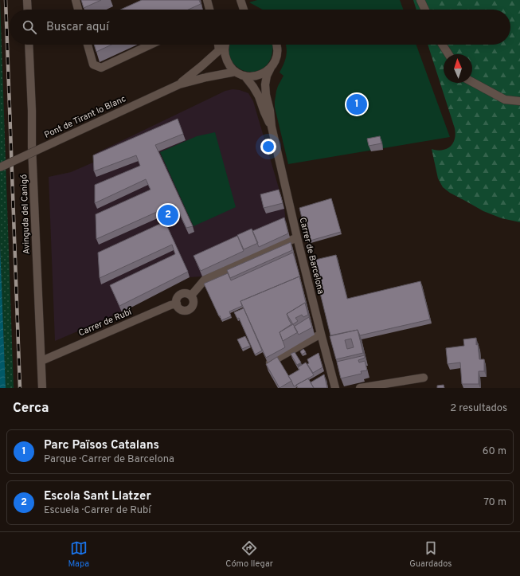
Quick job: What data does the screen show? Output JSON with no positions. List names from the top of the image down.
{
  "streets": {
    "street": [
      "Pont de Tirant lo Blanc",
      "Avinguda del Canigó",
      "Carrer de Barcelona",
      "Carrer de Rubí"
    ]
  },
  "crossings": [
    ["Avinguda del Canigó", "Carrer de Rubí"]
  ],
  "north": "top",
  "page": {
    "search": "Buscar aquí",
    "pins": ["1", "2"],
    "heading": ["Cerca", "2 resultados"],
    "list": [
      {
        "mark": "1",
        "name": "Parc Països Catalans",
        "note": "Parque · Carrer de Barcelona",
        "value": "60 m"
      },
      {
        "mark": "2",
        "name": "Escola Sant Llatzer",
        "note": "Escuela · Carrer de Rubí",
        "value": "70 m"
      }
    ],
    "nav": ["Mapa", "Cómo llegar", "Guardados"]
  }
}
